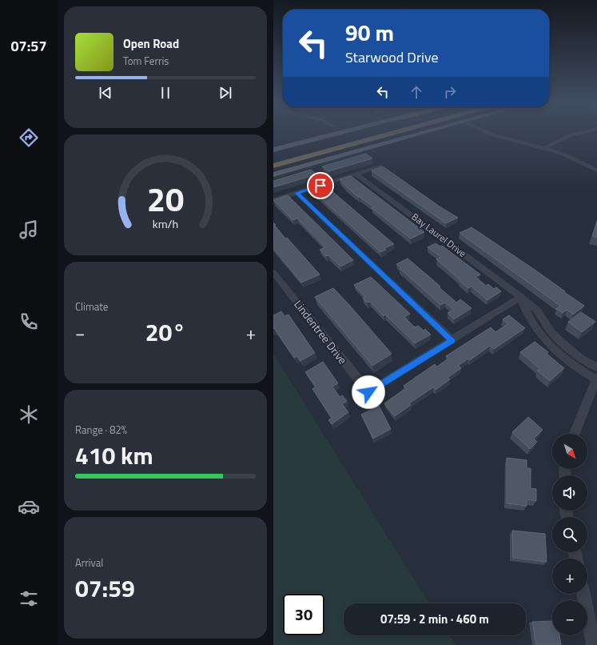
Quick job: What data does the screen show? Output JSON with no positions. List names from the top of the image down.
{
  "streets": {
    "street": ["Bay Laurel Drive", "Lindentree Drive"]
  },
  "north": "bottom right",
  "page": {
    "tabs": "07:57",
    "turn": ["90 m", "Starwood Drive"],
    "song": ["Open Road", "Tom Ferris"],
    "tile": [
      "Climate",
      ["Range · 82%", "410 km"],
      ["Arrival", "07:59"]
    ],
    "heat": ["−", "20°", "+"],
    "map_buttons": ["+", "−"],
    "limit": "30",
    "trip": "07:59 · 2 min · 460 m",
    "gauge": ["20", "km/h"]
  }
}
